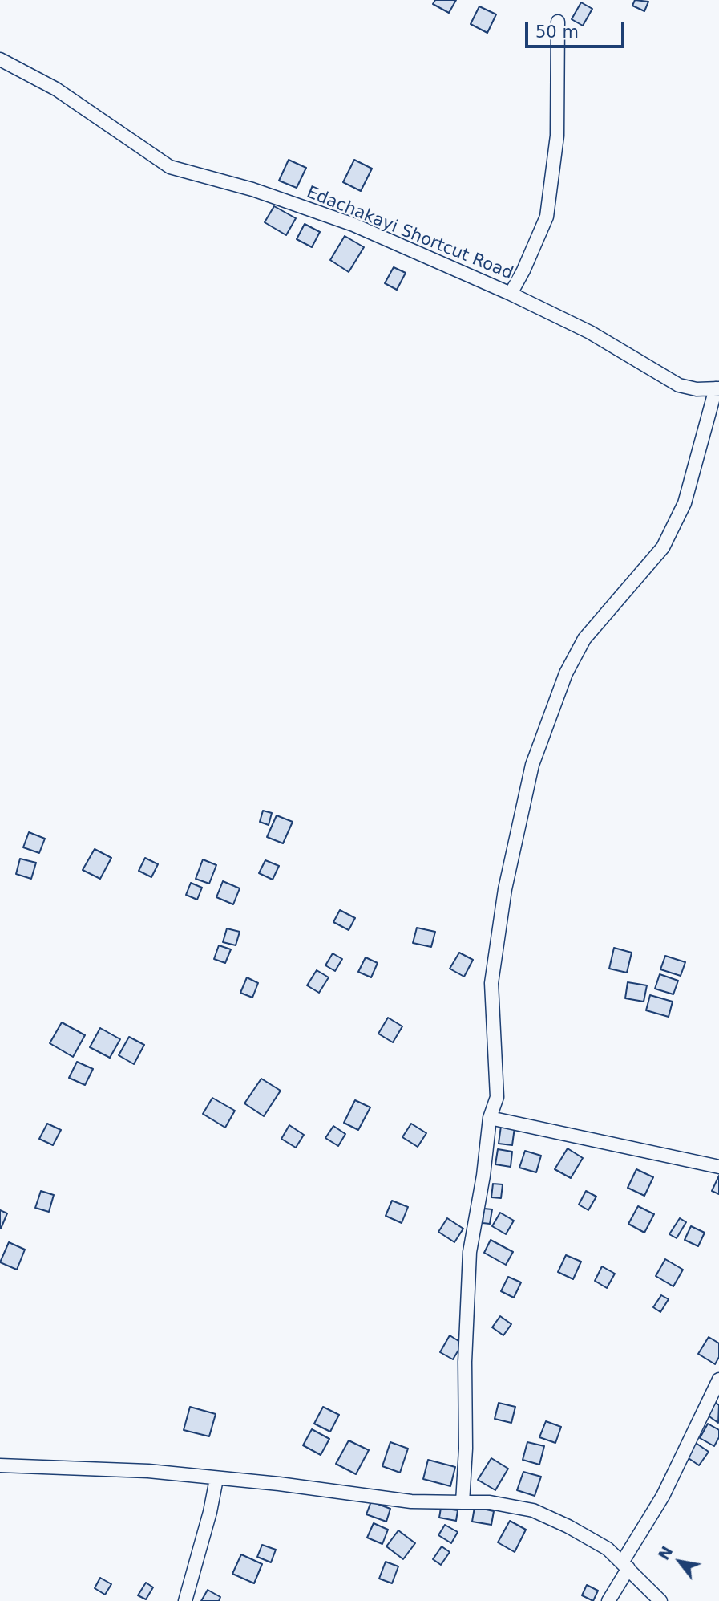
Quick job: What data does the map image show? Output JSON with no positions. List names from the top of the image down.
{
  "streets": {
    "street": ["Edachakayi Shortcut Road"]
  },
  "scale_bar": "50 m",
  "north": "top left"
}
